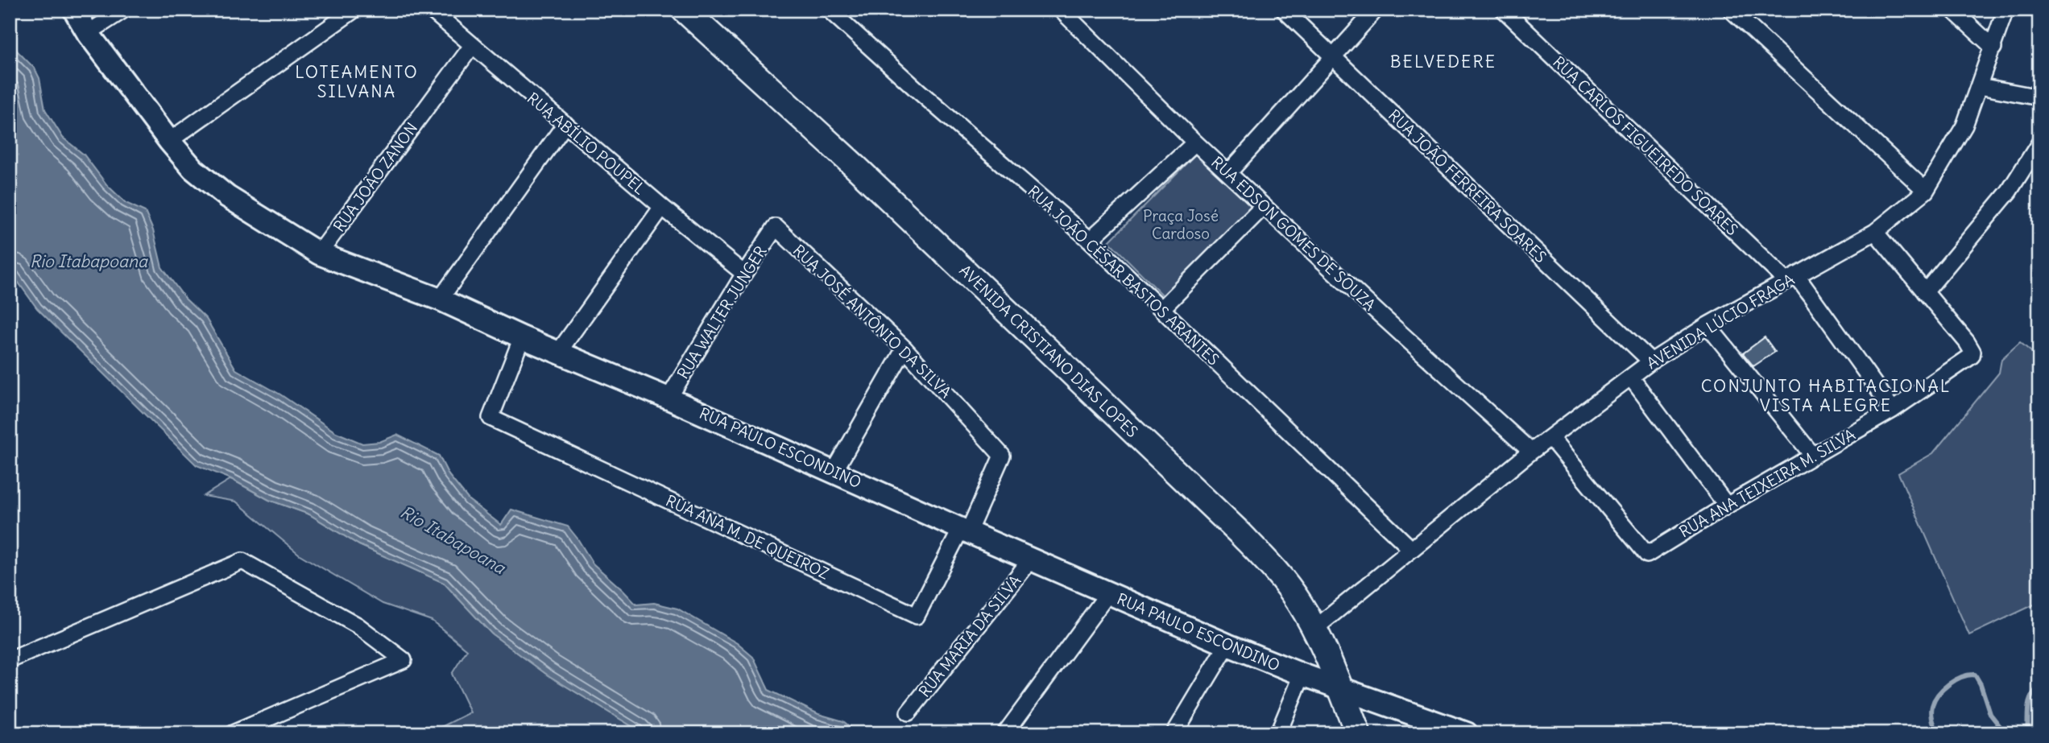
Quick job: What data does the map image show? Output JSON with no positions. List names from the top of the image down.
{
  "streets": {
    "main road": ["AVENIDA CRISTIANO DIAS LOPES", "RUA PAULO ESCONDINO"],
    "street": [
      "RUA ABÍLIO POUPEL",
      "RUA CARLOS FIGUEIREDO SOARES",
      "RUA JOÃO ZANON",
      "RUA JOÃO FERREIRA SOARES",
      "RUA EDSON GOMES DE SOUZA",
      "RUA JOÃO CÉSAR BASTOS ARANTES",
      "RUA WALTER JUNGER",
      "RUA JOSÉ ANTÔNIO DA SILVA",
      "AVENIDA LÚCIO FRAGA",
      "RUA ANA TEIXEIRA M. SILVA",
      "RUA ANA M. DE QUEIROZ",
      "RUA MARIA DA SILVA"
    ]
  },
  "crossings": [
    ["RUA ABÍLIO POUPEL", "RUA JOÃO ZANON"],
    ["RUA ABÍLIO POUPEL", "RUA WALTER JUNGER"],
    ["RUA CARLOS FIGUEIREDO SOARES", "AVENIDA LÚCIO FRAGA"],
    ["RUA CARLOS FIGUEIREDO SOARES", "RUA ANA TEIXEIRA M. SILVA"],
    ["RUA JOÃO ZANON", "RUA PAULO ESCONDINO"],
    ["RUA JOÃO FERREIRA SOARES", "AVENIDA LÚCIO FRAGA"],
    ["RUA EDSON GOMES DE SOUZA", "AVENIDA LÚCIO FRAGA"],
    ["RUA JOÃO CÉSAR BASTOS ARANTES", "AVENIDA LÚCIO FRAGA"],
    ["RUA WALTER JUNGER", "RUA JOSÉ ANTÔNIO DA SILVA"],
    ["RUA WALTER JUNGER", "RUA PAULO ESCONDINO"],
    ["RUA JOSÉ ANTÔNIO DA SILVA", "RUA PAULO ESCONDINO"],
    ["RUA JOSÉ ANTÔNIO DA SILVA", "RUA ANA M. DE QUEIROZ"],
    ["AVENIDA LÚCIO FRAGA", "AVENIDA CRISTIANO DIAS LOPES"],
    ["AVENIDA LÚCIO FRAGA", "RUA ANA TEIXEIRA M. SILVA"],
    ["AVENIDA CRISTIANO DIAS LOPES", "RUA PAULO ESCONDINO"],
    ["RUA PAULO ESCONDINO", "RUA ANA M. DE QUEIROZ"],
    ["RUA PAULO ESCONDINO", "RUA MARIA DA SILVA"]
  ],
  "districts": ["BELVEDERE", "LOTEAMENTO SILVANA", "CONJUNTO HABITACIONAL VISTA ALEGRE"],
  "water": ["Rio Itabapoana"],
  "parks": ["Praça José Cardoso"]
}
